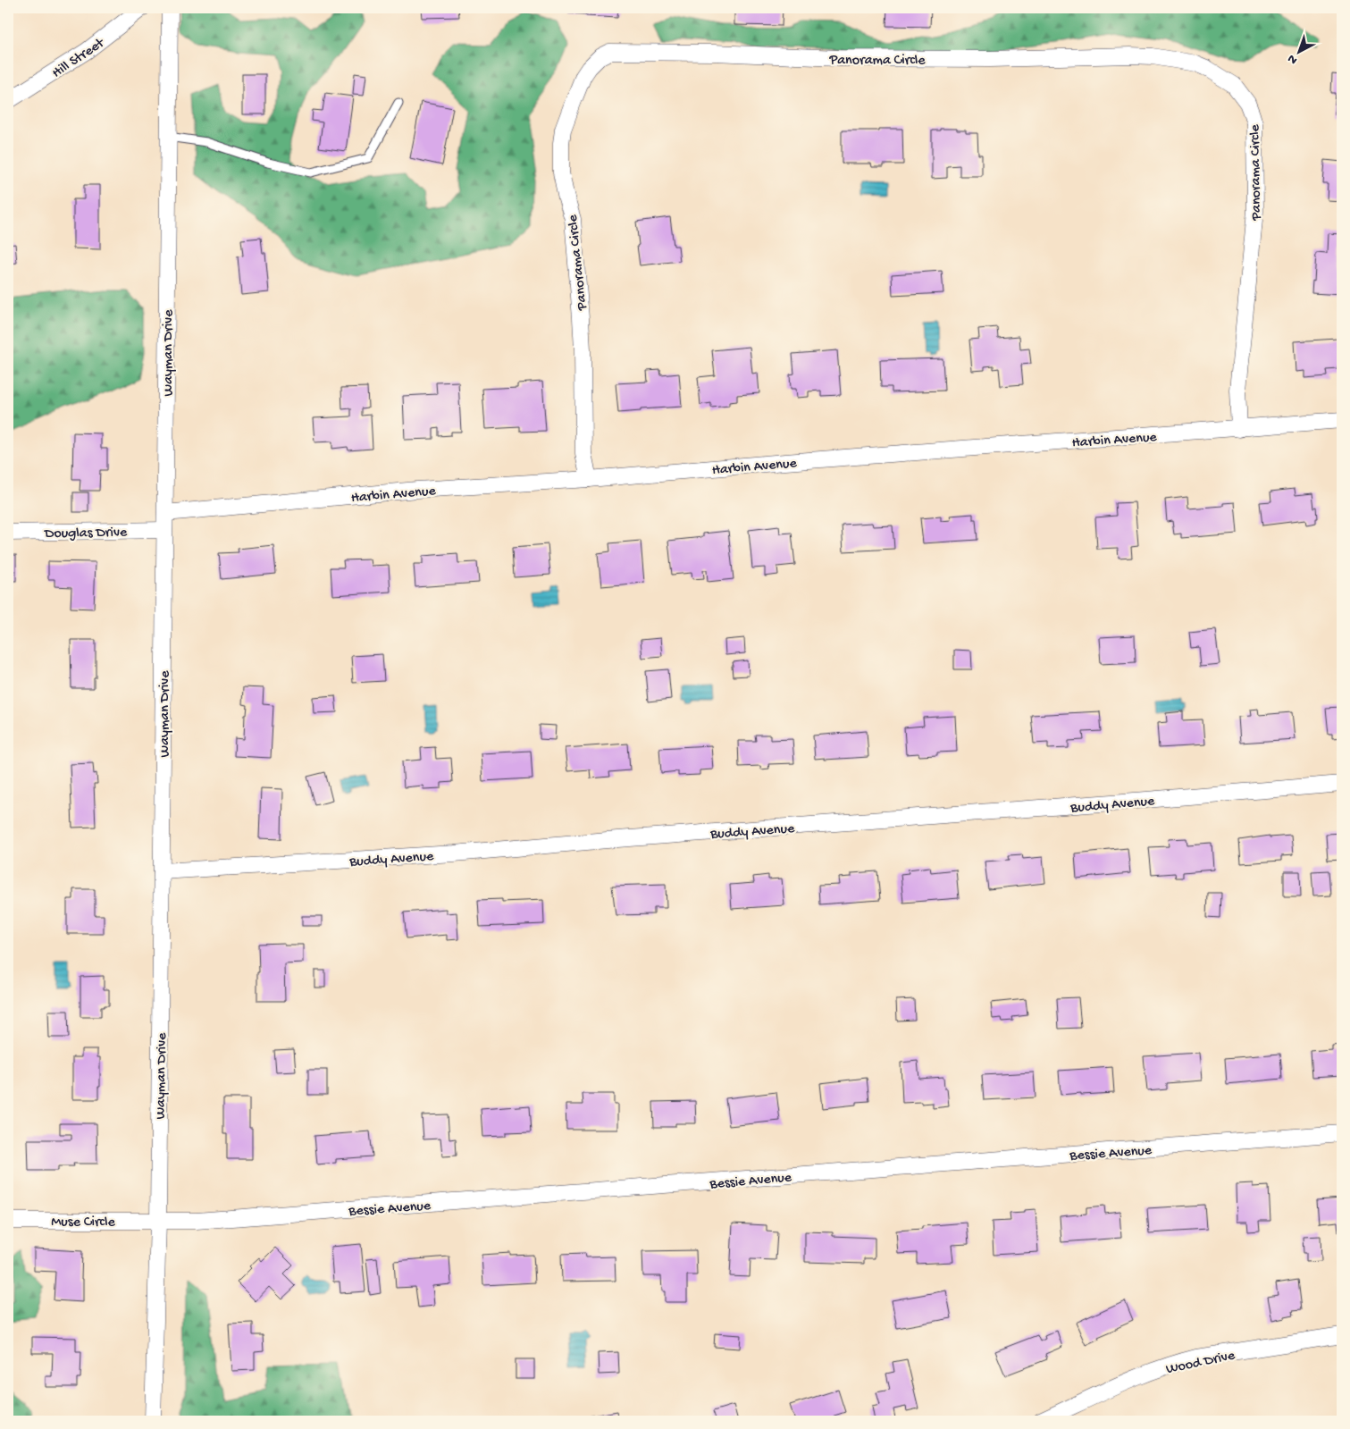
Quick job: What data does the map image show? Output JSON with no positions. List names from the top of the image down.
{
  "streets": {
    "street": [
      "Hill Street",
      "Panorama Circle",
      "Wayman Drive",
      "Harbin Avenue",
      "Douglas Drive",
      "Buddy Avenue",
      "Bessie Avenue",
      "Muse Circle",
      "Wood Drive"
    ]
  },
  "crossings": [
    ["Panorama Circle", "Harbin Avenue"],
    ["Wayman Drive", "Harbin Avenue"],
    ["Wayman Drive", "Douglas Drive"],
    ["Wayman Drive", "Buddy Avenue"],
    ["Wayman Drive", "Bessie Avenue"],
    ["Wayman Drive", "Muse Circle"],
    ["Bessie Avenue", "Muse Circle"]
  ],
  "north": "bottom left"
}
